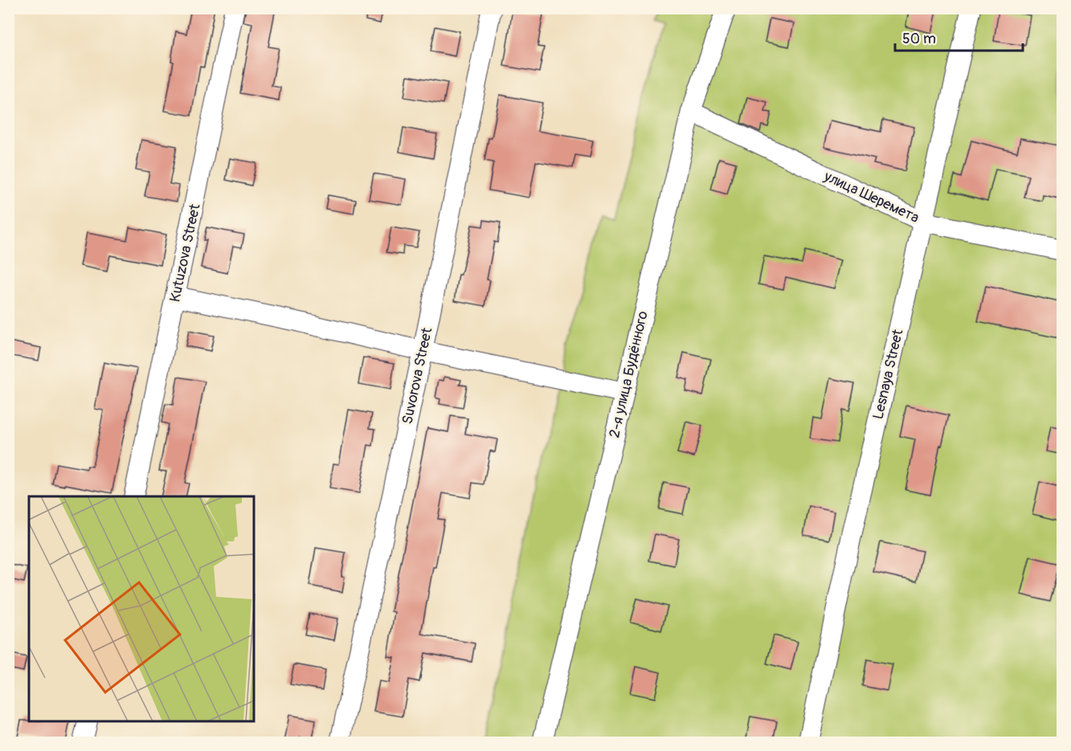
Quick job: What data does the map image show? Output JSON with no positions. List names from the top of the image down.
{
  "streets": {
    "street": [
      "улица Шеремета",
      "Kutuzova Street",
      "2-я улица Будённого",
      "Lesnaya Street",
      "Suvorova Street"
    ]
  },
  "crossings": [
    ["улица Шеремета", "2-я улица Будённого"],
    ["улица Шеремета", "Lesnaya Street"]
  ],
  "scale_bar": "50 m"
}
